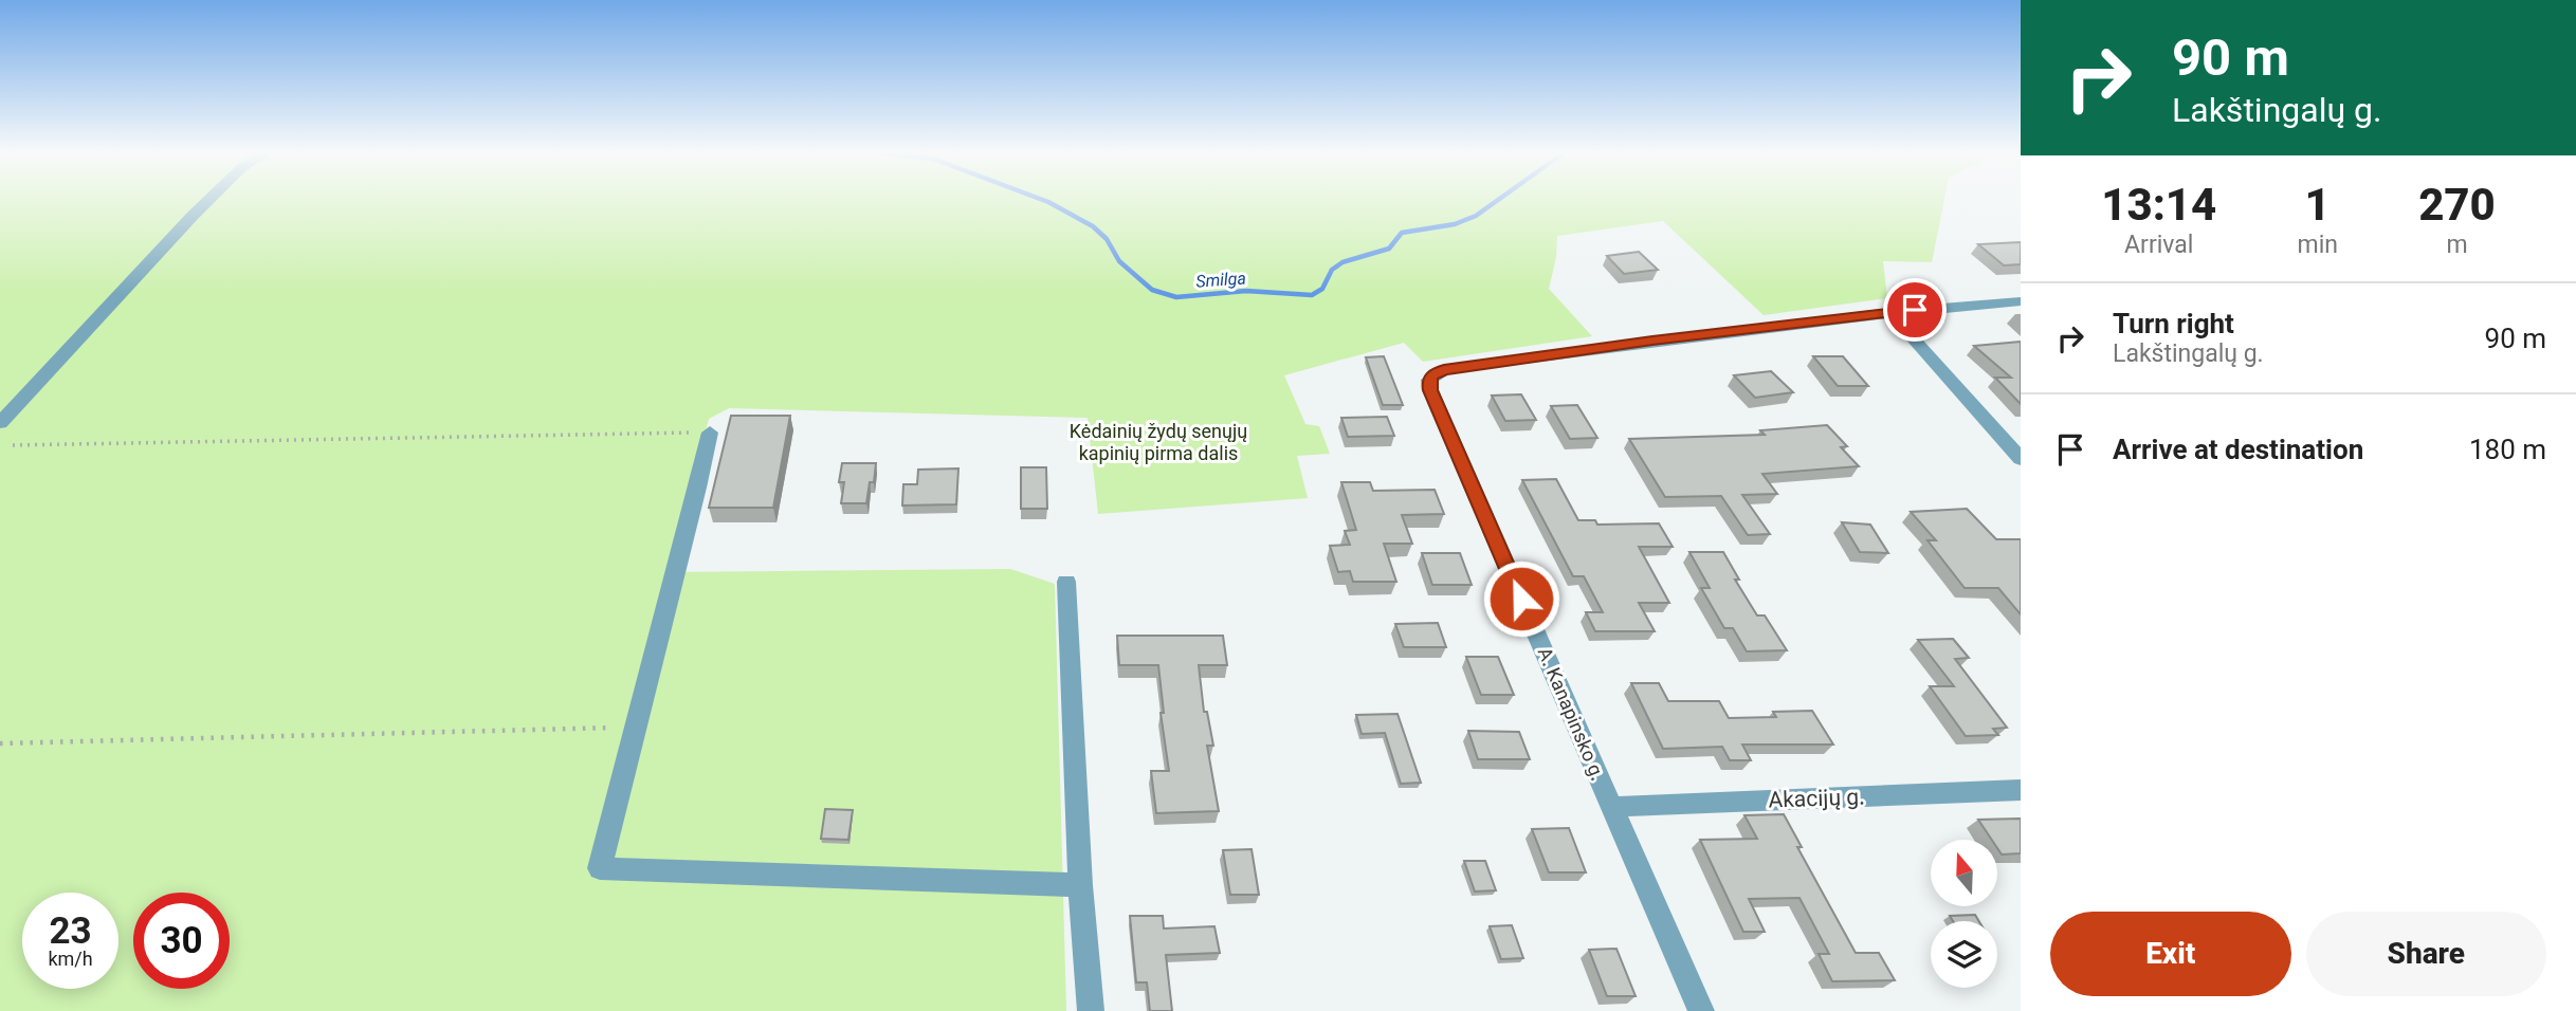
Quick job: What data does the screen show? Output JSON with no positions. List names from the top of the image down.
{
  "streets": {
    "street": ["A. Kanapinsko g.", "Akacijų g."]
  },
  "crossings": [
    ["A. Kanapinsko g.", "Akacijų g."]
  ],
  "water": ["Smilga"],
  "parks": ["Kėdainių žydų senųjų kapinių pirma dalis"],
  "north": "top",
  "page": {
    "turn": ["90 m", "Lakštingalų g."],
    "eta": [
      "13:14",
      "Arrival",
      "1",
      "min",
      "270",
      "m"
    ],
    "list": [
      {
        "name": "Turn right",
        "note": "Lakštingalų g.",
        "value": "90 m"
      },
      {
        "name": "Arrive at destination",
        "value": "180 m"
      }
    ],
    "speed": "23 km/h",
    "limit": "30",
    "buttons": ["Exit", "Share"]
  }
}
